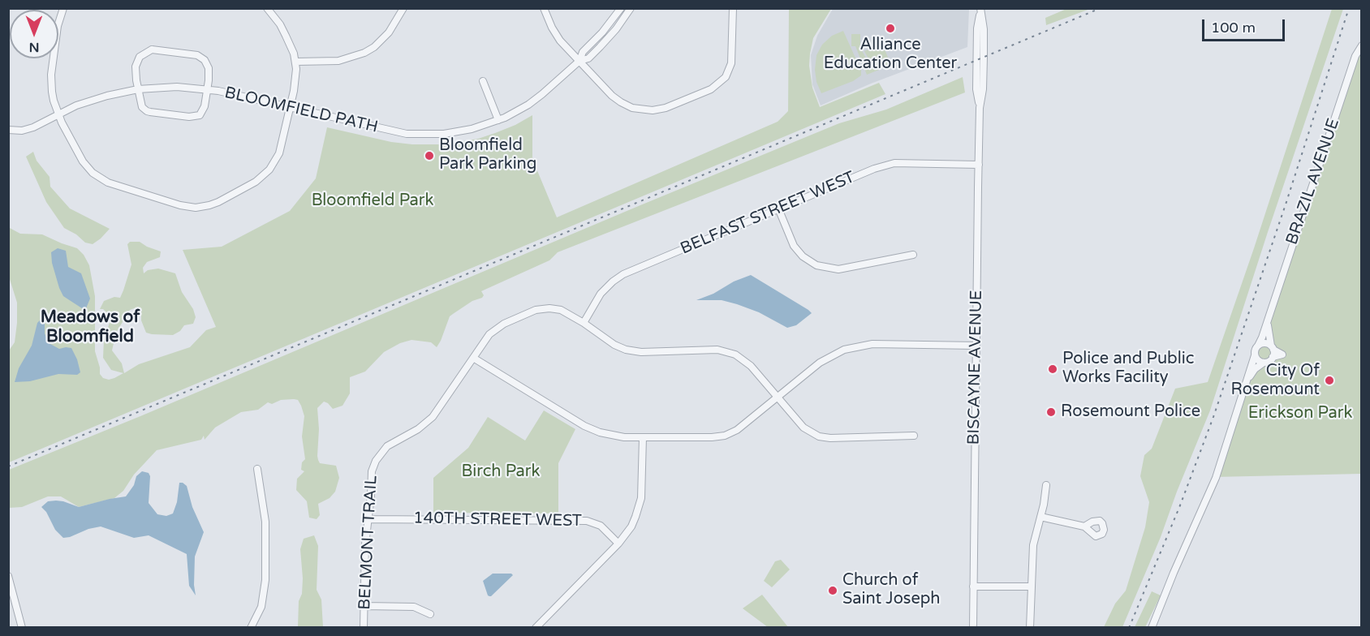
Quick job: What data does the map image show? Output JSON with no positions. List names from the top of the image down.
{
  "streets": {
    "street": [
      "BLOOMFIELD PATH",
      "BRAZIL AVENUE",
      "BELFAST STREET WEST",
      "BISCAYNE AVENUE",
      "140TH STREET WEST",
      "BELMONT TRAIL"
    ]
  },
  "crossings": [
    ["BELFAST STREET WEST", "BISCAYNE AVENUE"],
    ["BELFAST STREET WEST", "BELMONT TRAIL"],
    ["140TH STREET WEST", "BELMONT TRAIL"]
  ],
  "districts": ["Meadows of Bloomfield"],
  "parks": ["Bloomfield Park", "Erickson Park", "Birch Park"],
  "places": [
    "Alliance Education Center",
    "Bloomfield Park Parking",
    "Police and Public Works Facility",
    "City Of Rosemount",
    "Rosemount Police",
    "Church of Saint Joseph"
  ],
  "scale_bar": "100 m",
  "north": "bottom"
}
